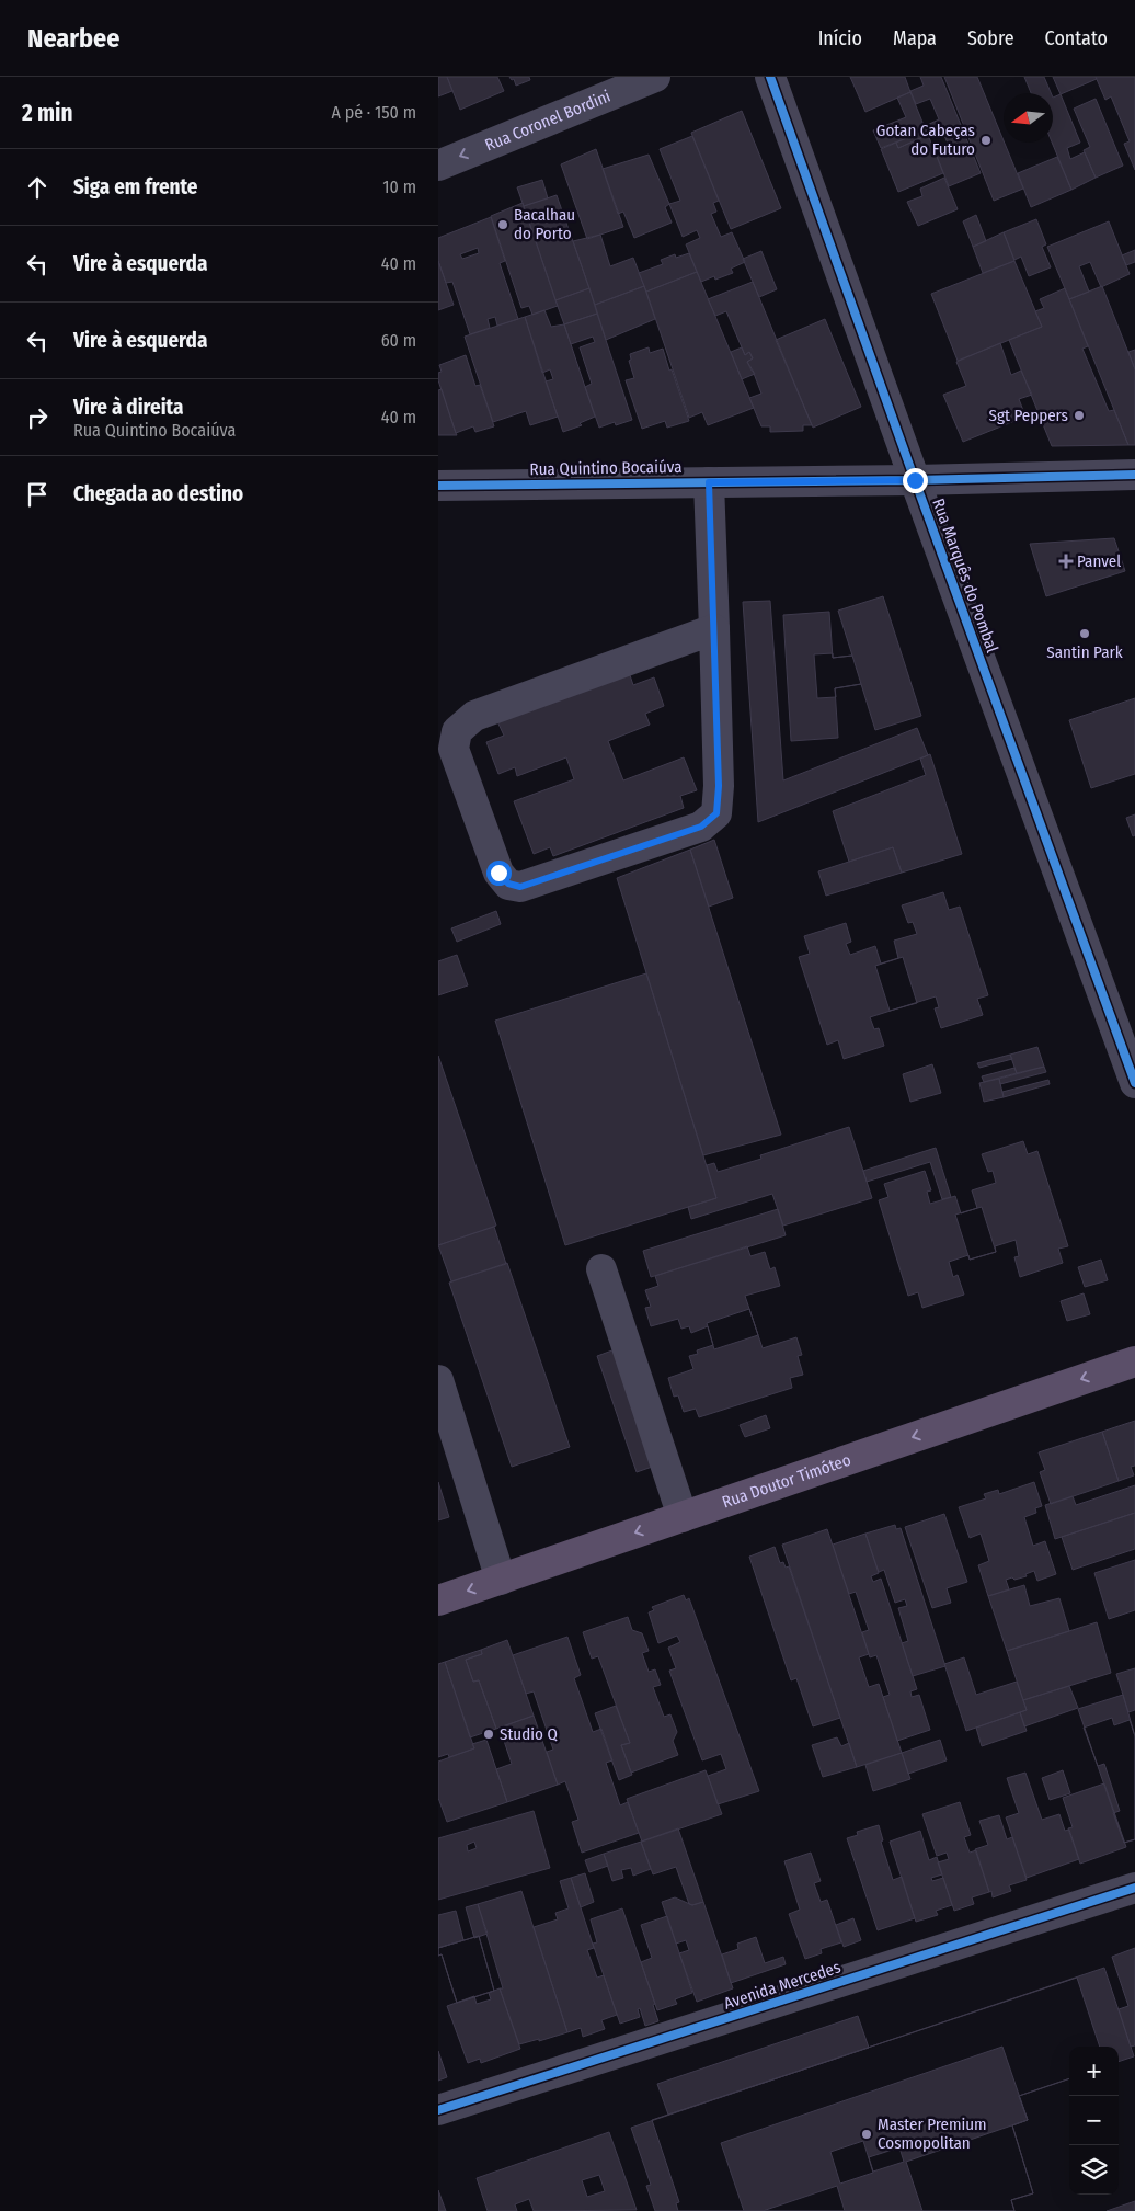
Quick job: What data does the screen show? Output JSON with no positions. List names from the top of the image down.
{
  "streets": {
    "main road": ["Rua Doutor Timóteo"],
    "street": [
      "Rua Coronel Bordini",
      "Rua Quintino Bocaiúva",
      "Rua Marquês do Pombal",
      "Avenida Mercedes"
    ]
  },
  "crossings": [
    ["Rua Quintino Bocaiúva", "Rua Marquês do Pombal"]
  ],
  "one_way": ["Rua Coronel Bordini", "Rua Doutor Timóteo"],
  "places": {
    "other": [
      "Gotan Cabeças do Futuro",
      "Bacalhau do Porto",
      "Sgt Peppers",
      "Santin Park",
      "Studio Q",
      "Master Premium Cosmopolitan"
    ],
    "health": ["Panvel"]
  },
  "north": "left",
  "page": {
    "header": "Nearbee",
    "nav": [
      "Início",
      "Mapa",
      "Sobre",
      "Contato"
    ],
    "heading": ["2 min", "A pé · 150 m"],
    "list": [
      ["Siga em frente", "10 m"],
      ["Vire à esquerda", "40 m"],
      ["Vire à esquerda", "60 m"],
      ["Vire à direita", "Rua Quintino Bocaiúva", "40 m"],
      "Chegada ao destino"
    ],
    "map_buttons": ["+", "−"]
  }
}
